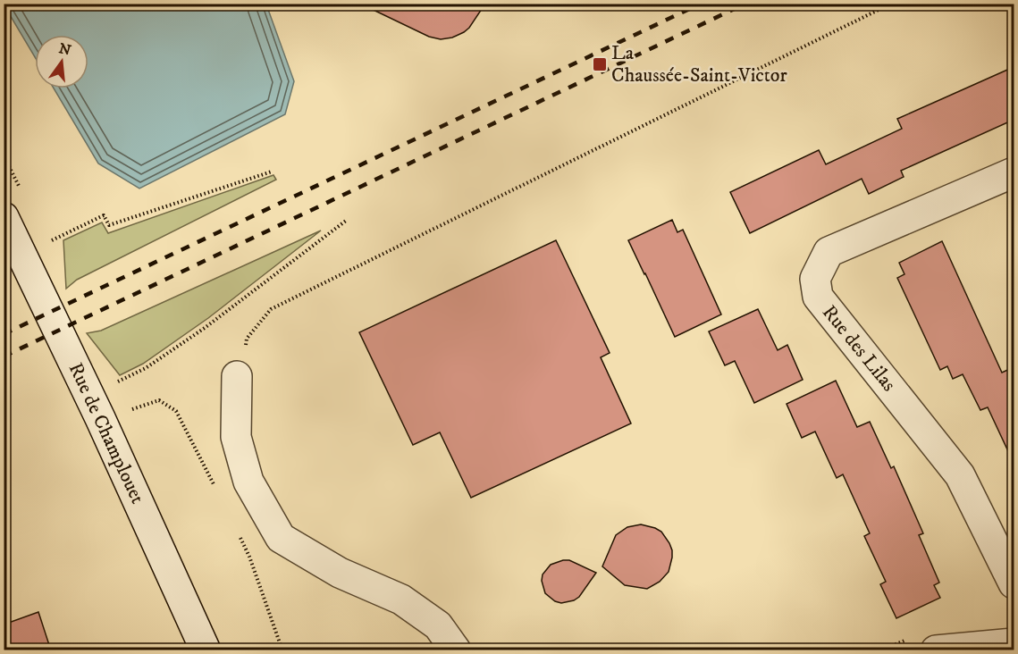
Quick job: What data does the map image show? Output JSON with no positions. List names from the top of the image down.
{
  "streets": {
    "street": ["Rue des Lilas", "Rue de Champlouet"]
  },
  "places": {
    "transit": ["La Chaussée-Saint-Victor"]
  },
  "north": "top"
}
